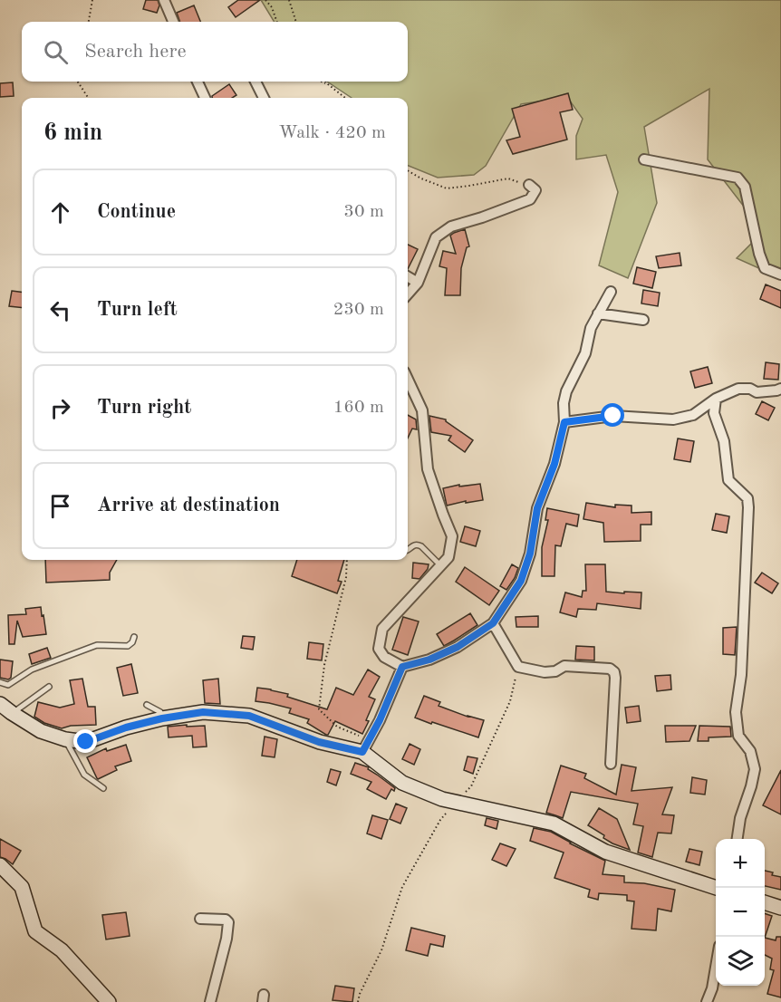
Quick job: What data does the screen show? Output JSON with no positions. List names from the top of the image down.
{
  "page": {
    "search": "Search here",
    "heading": ["6 min", "Walk · 420 m"],
    "list": [
      ["Continue", "30 m"],
      ["Turn left", "230 m"],
      ["Turn right", "160 m"],
      "Arrive at destination"
    ],
    "map_buttons": ["+", "−"]
  }
}
